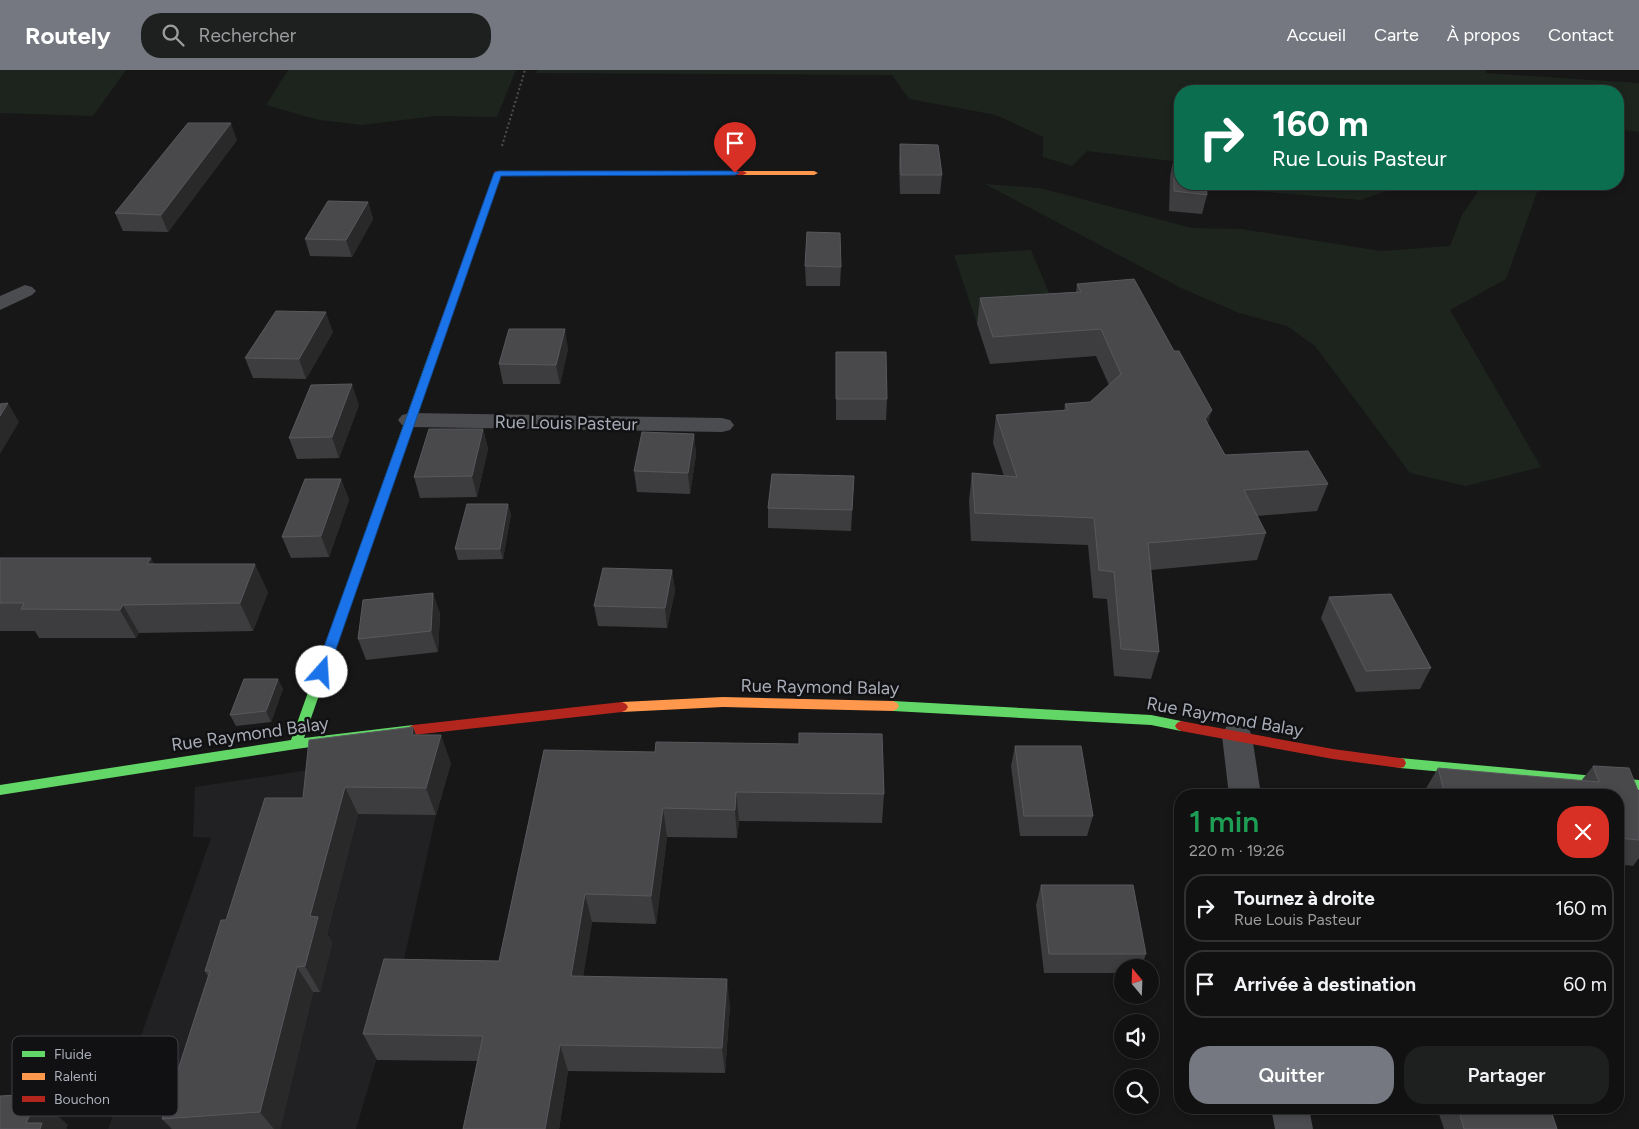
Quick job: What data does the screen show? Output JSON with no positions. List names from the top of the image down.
{
  "streets": {
    "street": ["Rue Louis Pasteur", "Rue Raymond Balay"]
  },
  "legend": ["Fluide", "Ralenti", "Bouchon"],
  "north": "top",
  "page": {
    "header": "Routely",
    "search": "Rechercher",
    "nav": [
      "Accueil",
      "Carte",
      "À propos",
      "Contact"
    ],
    "turn": ["160 m", "Rue Louis Pasteur"],
    "heading": ["1 min", "220 m · 19:26"],
    "list": [
      {
        "name": "Tournez à droite",
        "note": "Rue Louis Pasteur",
        "value": "160 m"
      },
      {
        "name": "Arrivée à destination",
        "value": "60 m"
      }
    ],
    "buttons": ["Quitter", "Partager"]
  }
}
